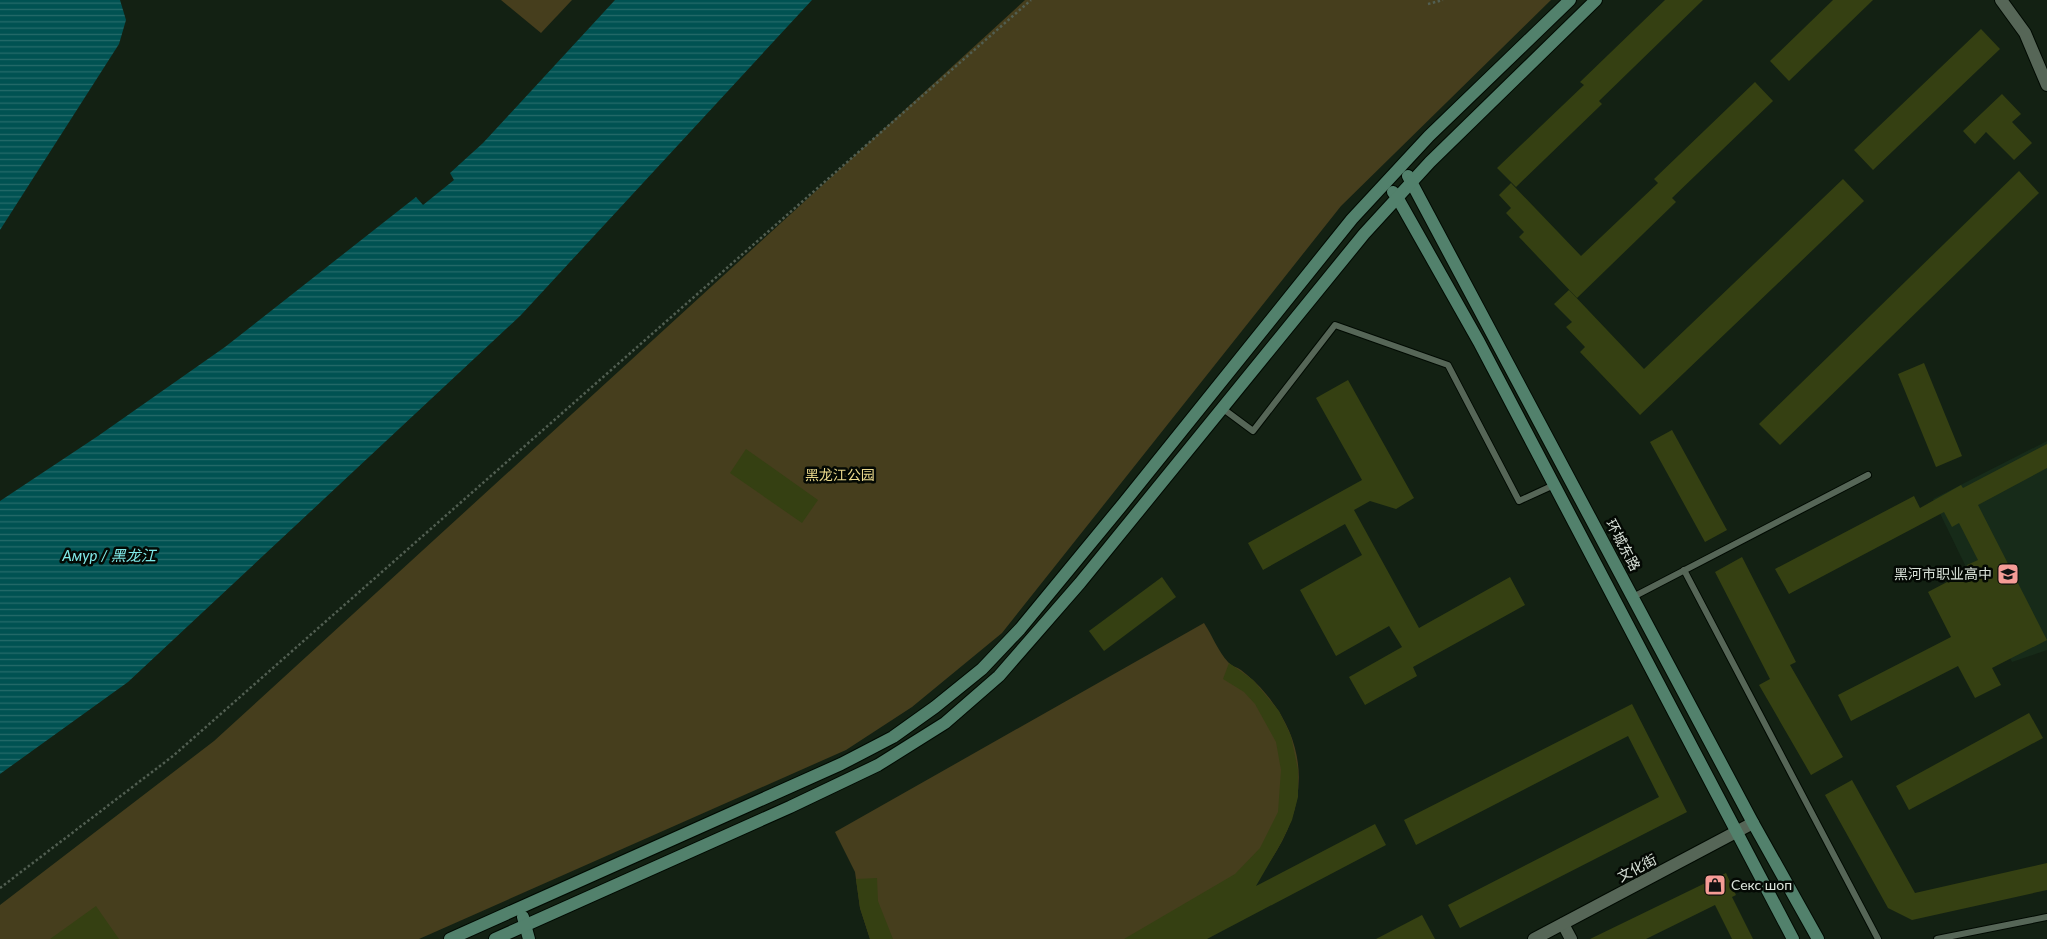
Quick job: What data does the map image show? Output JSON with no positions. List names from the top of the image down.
{
  "streets": {
    "street": ["环城东路", "文化街"]
  },
  "crossings": [
    ["环城东路", "文化街"]
  ],
  "water": ["Амур / 黑龙江"],
  "parks": ["黑龙江公园"],
  "places": {
    "school or university": ["黑河市职业高中"],
    "shop": ["Секс шоп"]
  }
}
